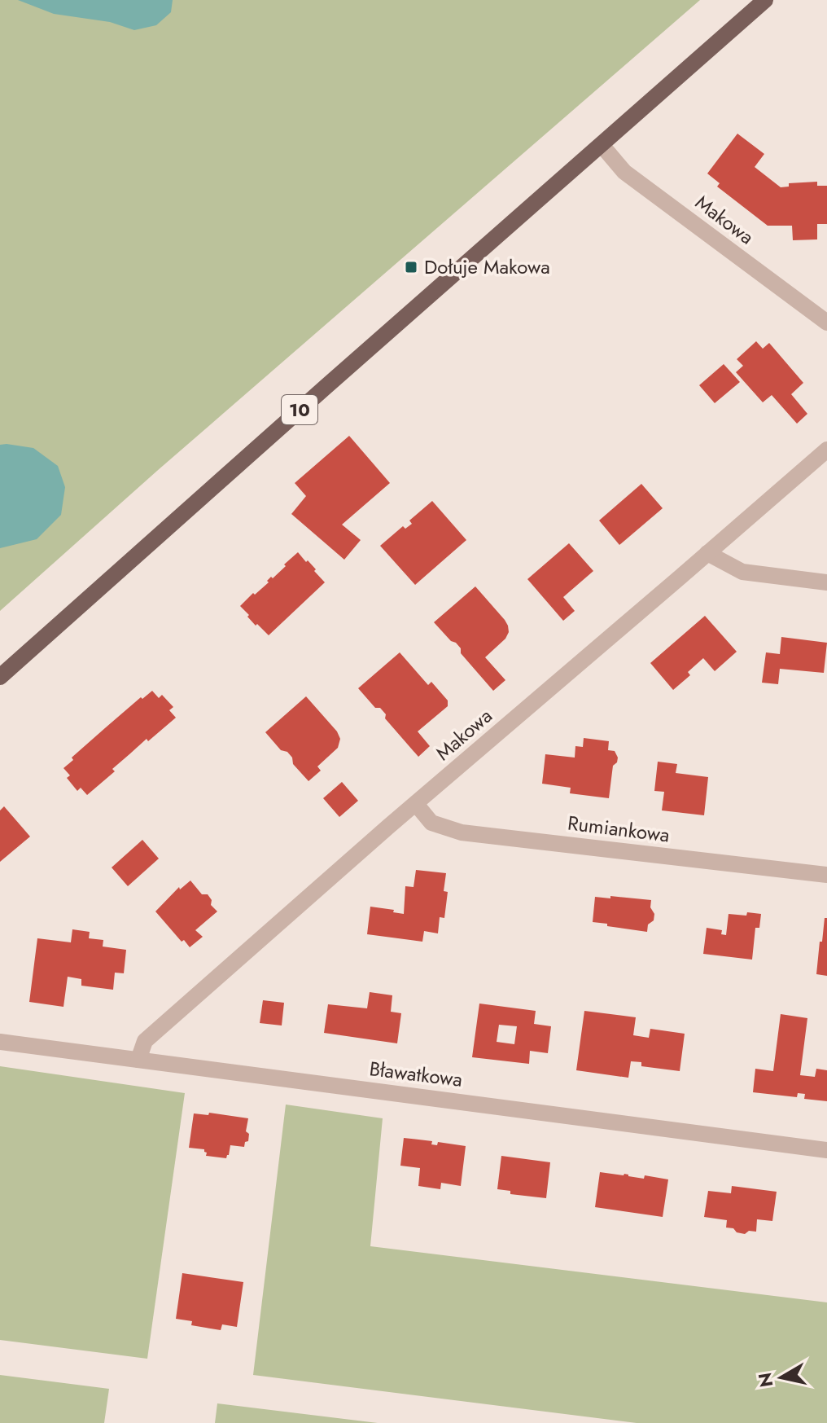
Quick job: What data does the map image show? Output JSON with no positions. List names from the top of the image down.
{
  "streets": {
    "main road": ["10"],
    "street": ["Makowa", "Rumiankowa", "Bławatkowa"]
  },
  "crossings": [
    ["Makowa", "10"],
    ["Makowa", "Rumiankowa"],
    ["Makowa", "Bławatkowa"]
  ],
  "places": {
    "transit": ["Dołuje Makowa"]
  },
  "north": "left"
}
